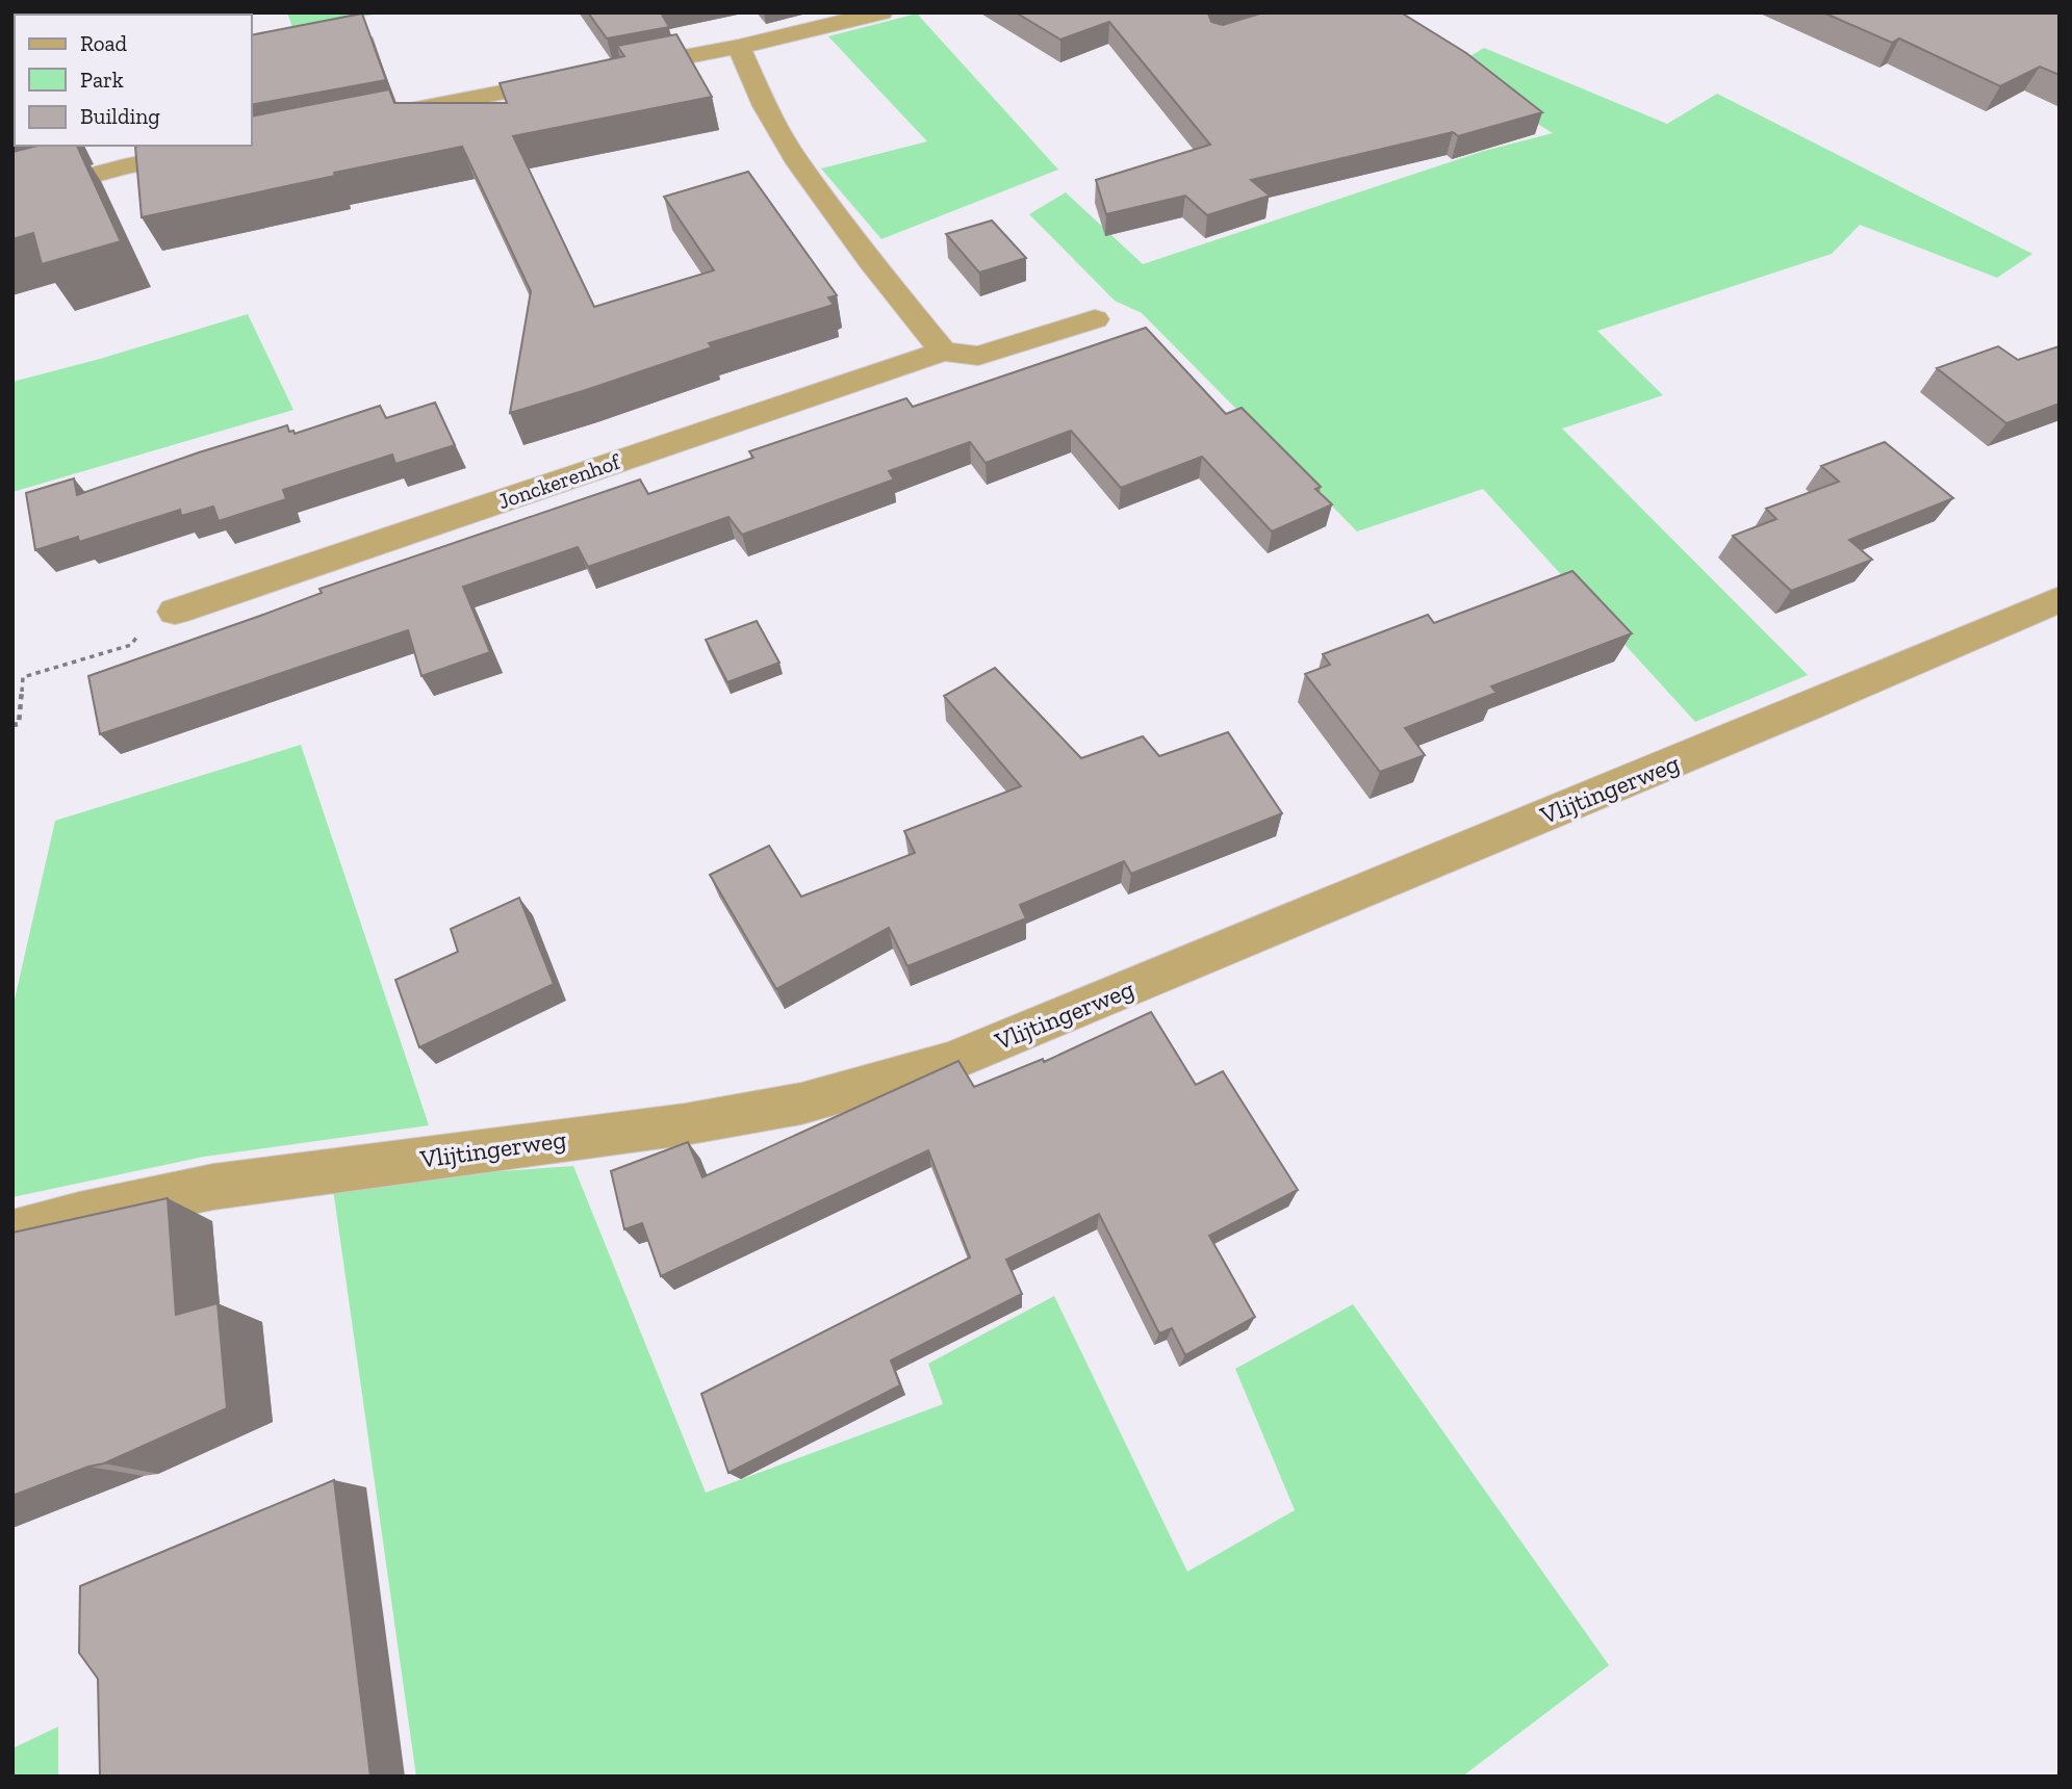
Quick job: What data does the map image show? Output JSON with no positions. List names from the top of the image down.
{
  "streets": {
    "street": ["Jonckerenhof", "Vlijtingerweg"]
  },
  "legend": ["Road", "Park", "Building"]
}
